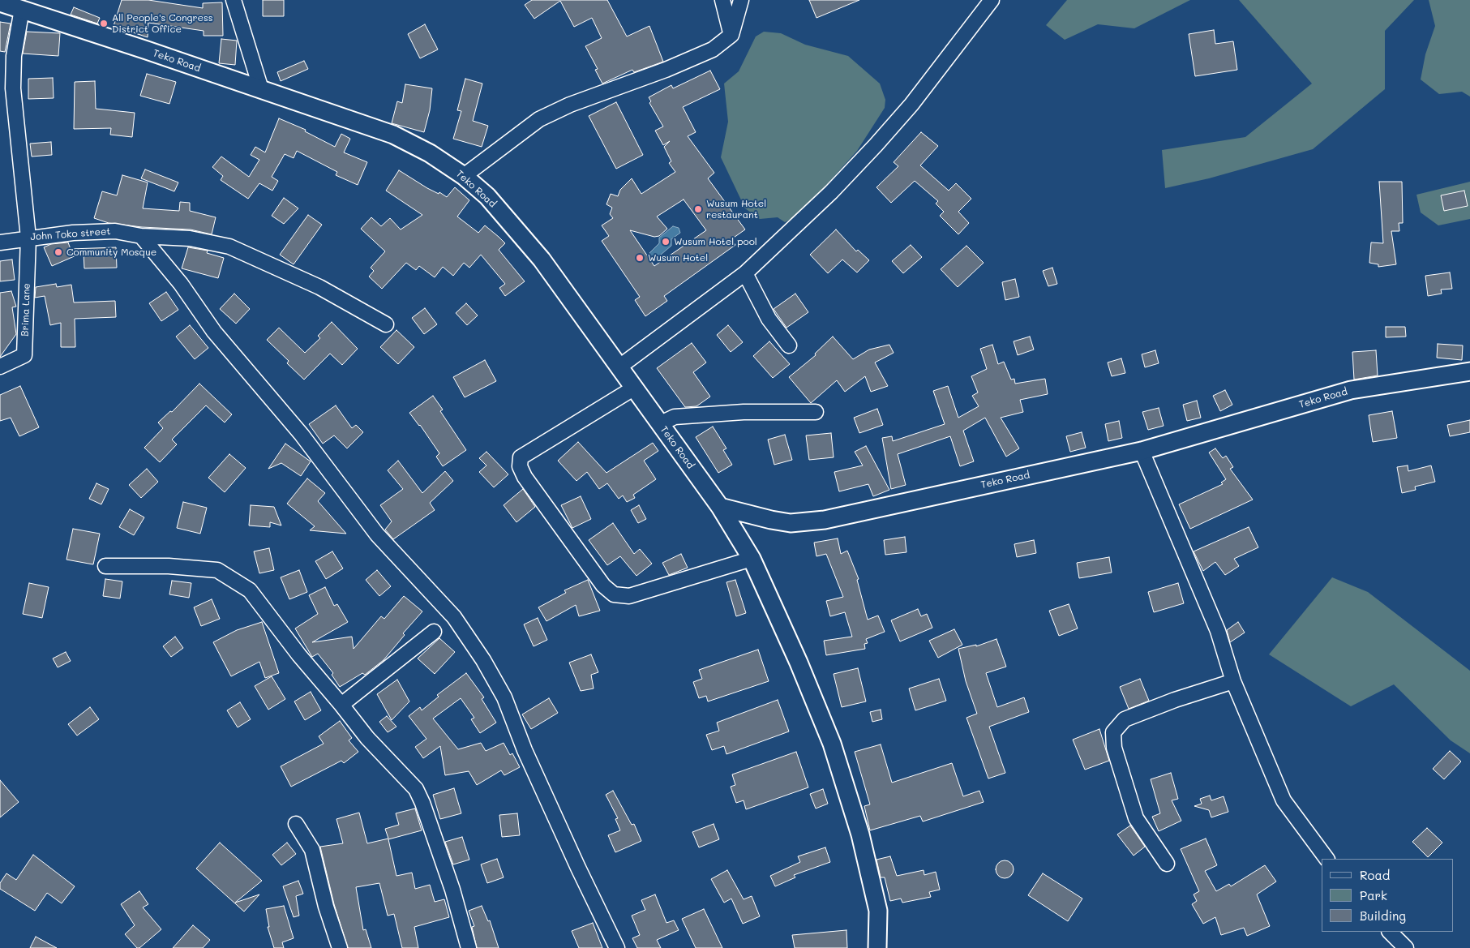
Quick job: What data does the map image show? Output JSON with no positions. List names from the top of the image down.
{
  "streets": {
    "street": ["Teko Road", "John Toko street", "Brima Lane"]
  },
  "crossings": [
    ["John Toko street", "Brima Lane"]
  ],
  "places": [
    "All People's Congress District Office",
    "Wusum Hotel restaurant",
    "Wusum Hotel pool",
    "Community Mosque",
    "Wusum Hotel"
  ],
  "legend": ["Road", "Park", "Building"]
}
